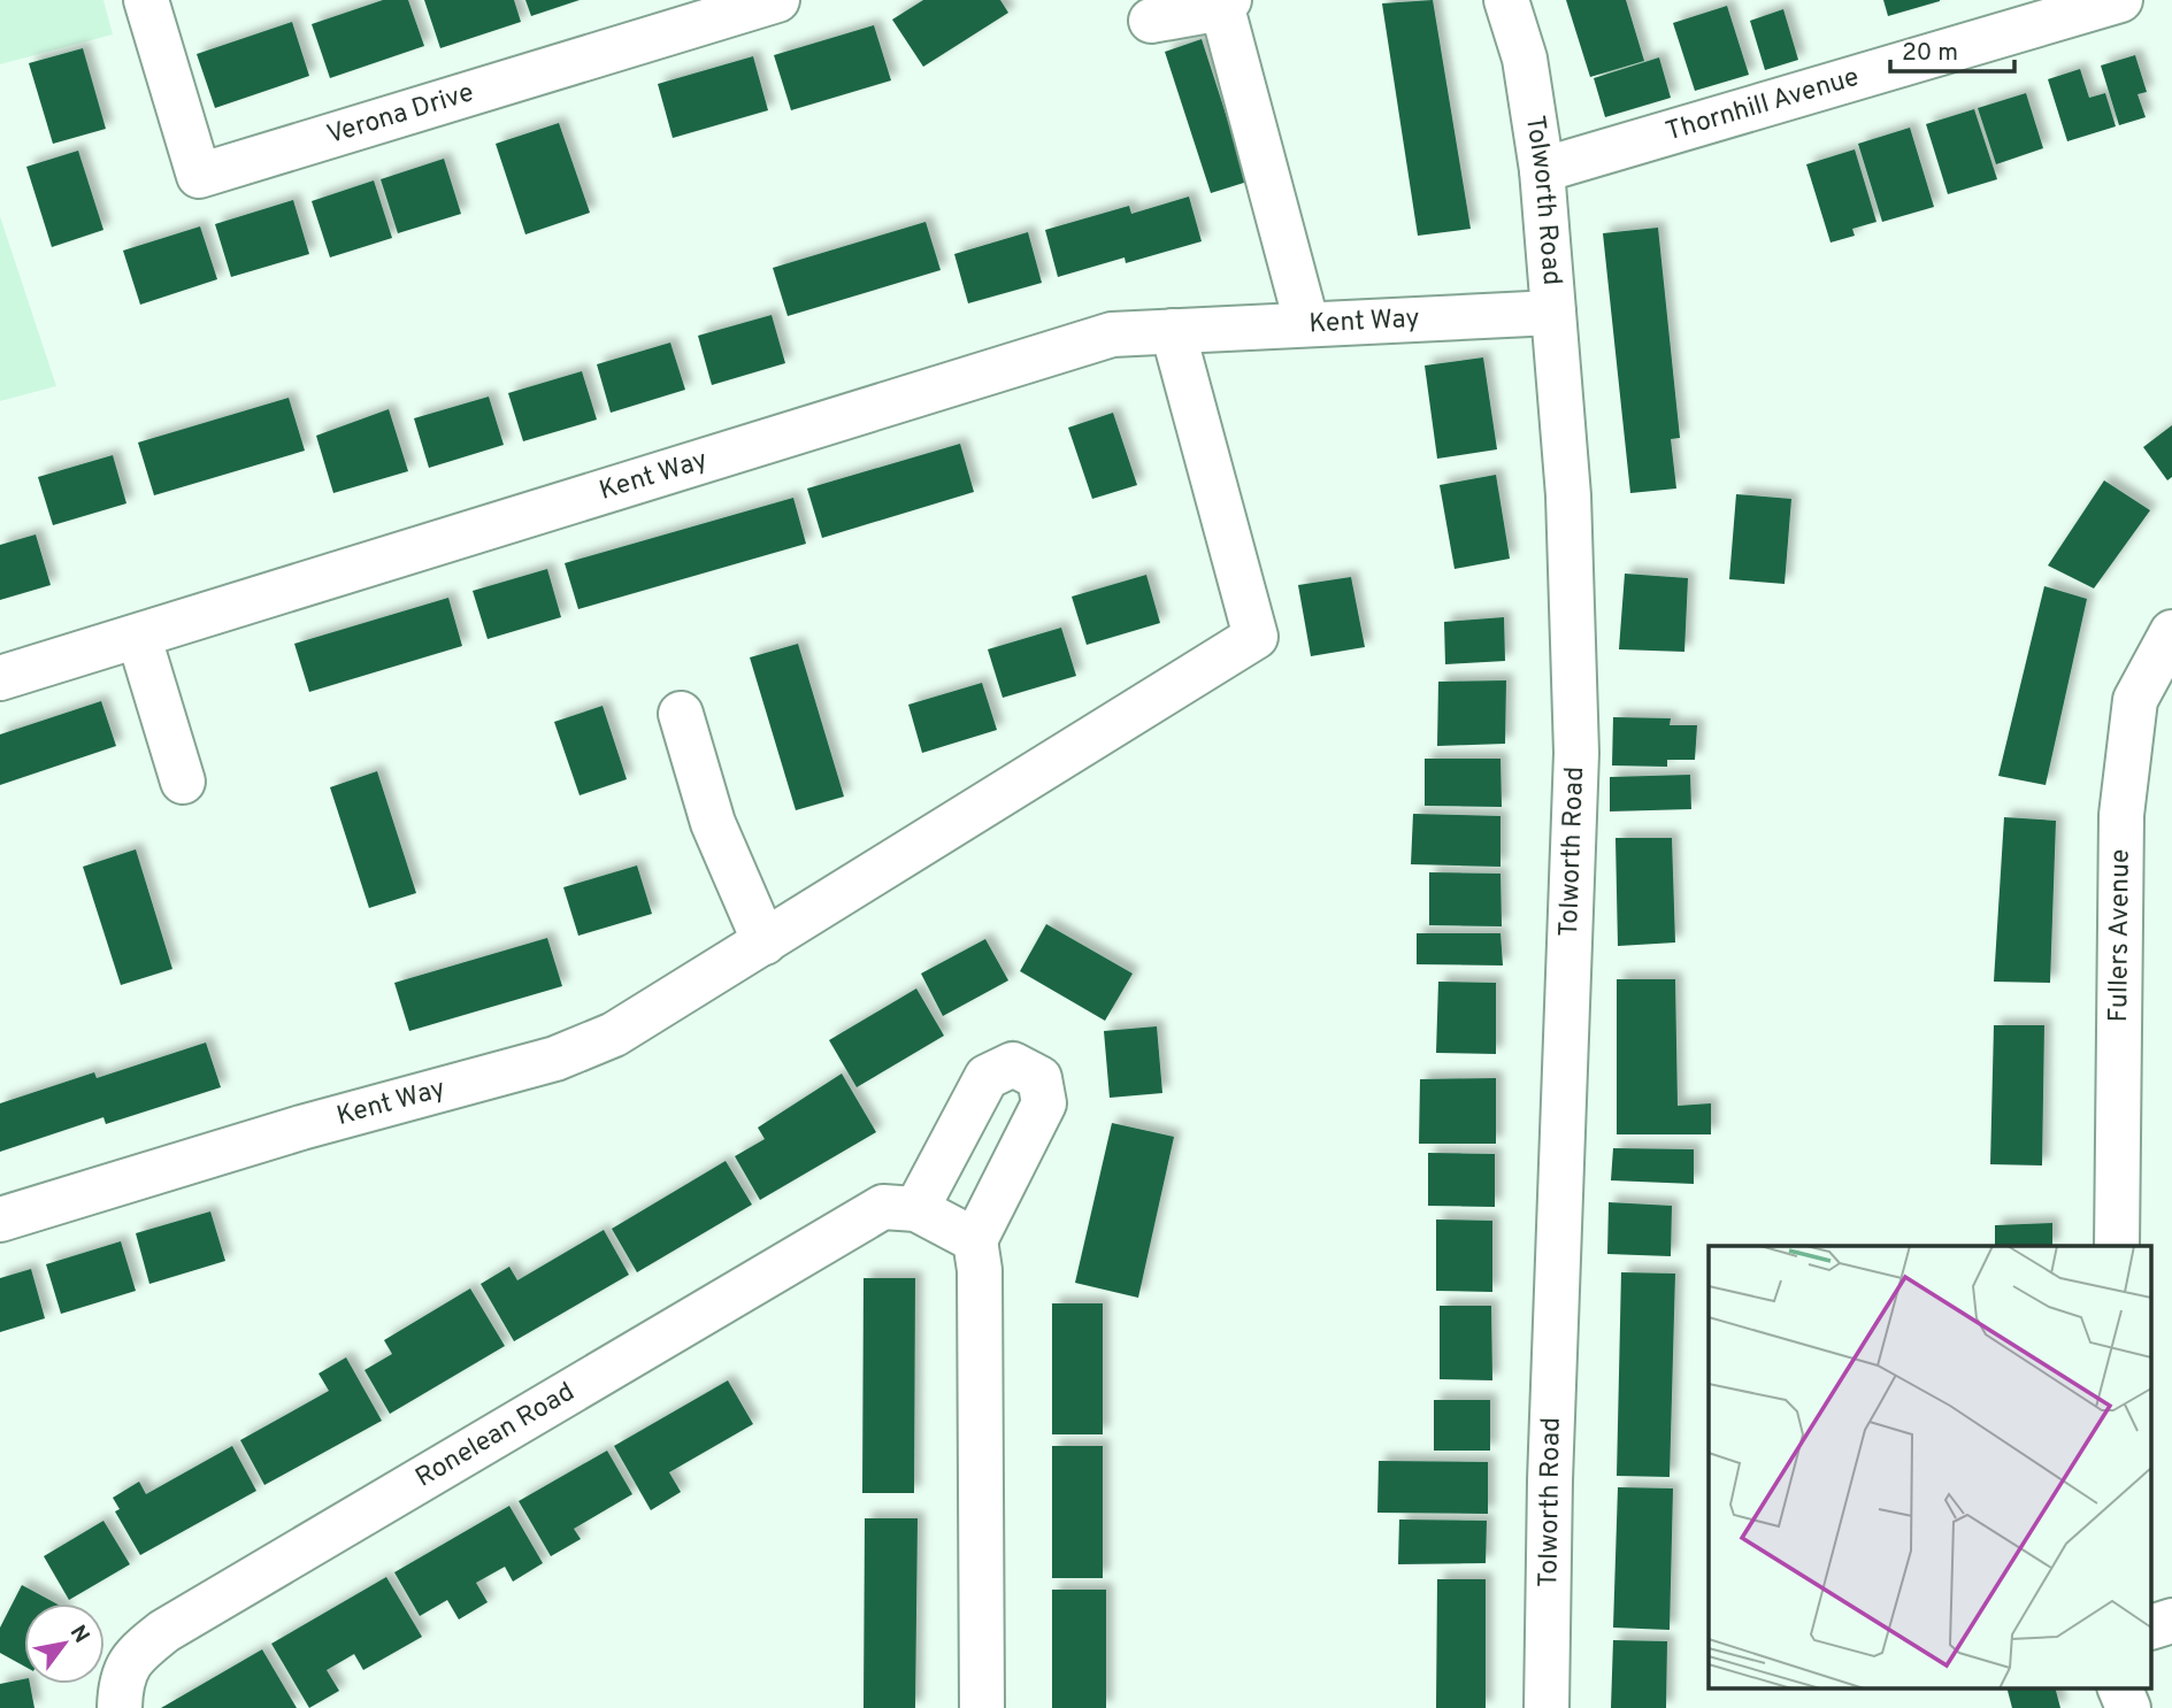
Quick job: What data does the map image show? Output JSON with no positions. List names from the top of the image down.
{
  "streets": {
    "street": [
      "Thornhill Avenue",
      "Verona Drive",
      "Tolworth Road",
      "Kent Way",
      "Fullers Avenue",
      "Ronelean Road"
    ]
  },
  "crossings": [
    ["Thornhill Avenue", "Tolworth Road"],
    ["Tolworth Road", "Kent Way"]
  ],
  "scale_bar": "20 m",
  "north": "top right"
}
